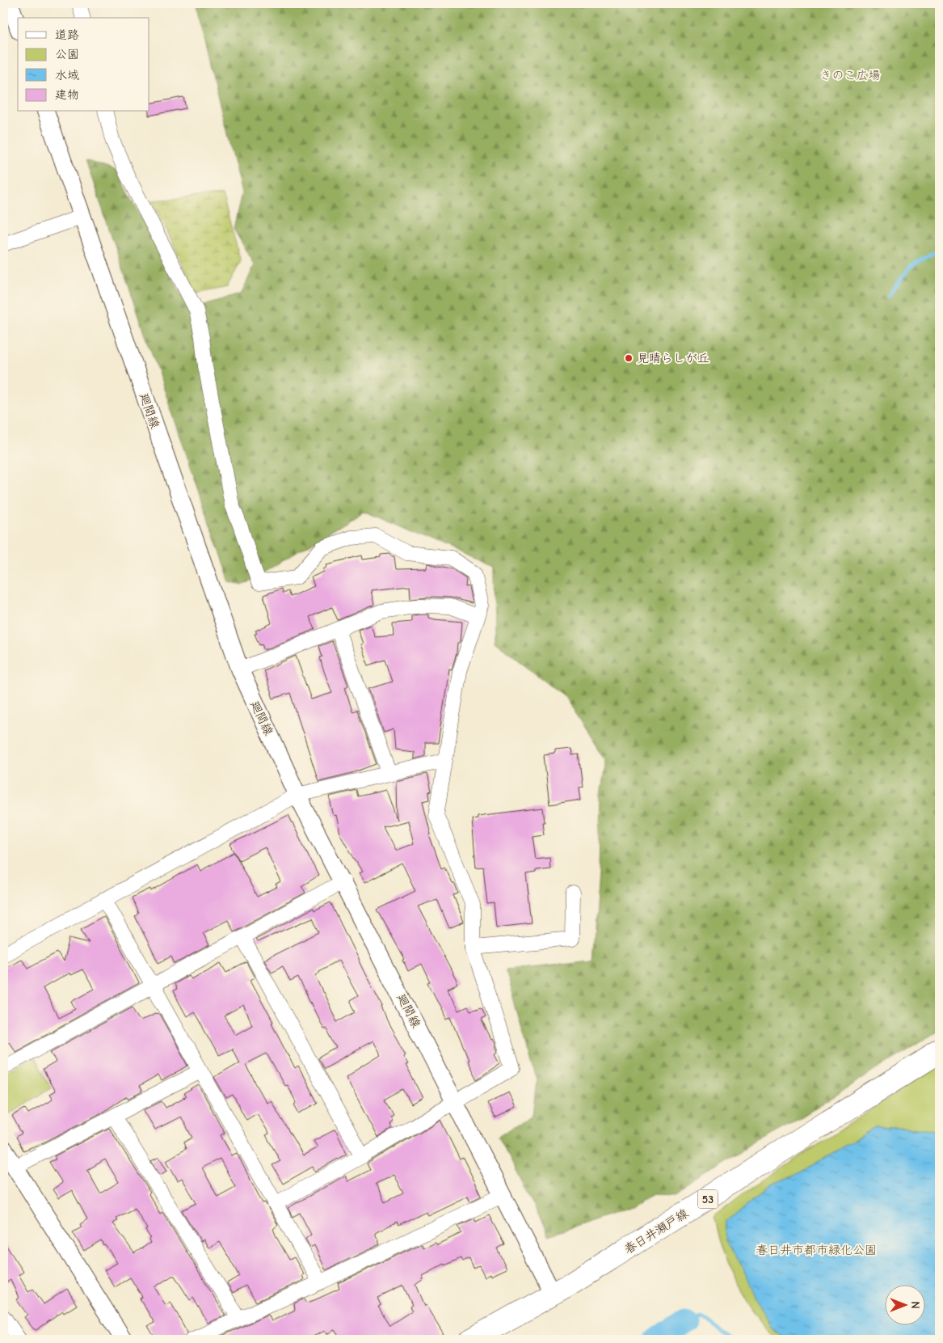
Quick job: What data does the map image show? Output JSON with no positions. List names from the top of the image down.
{
  "streets": {
    "main road": ["53", "春日井瀬戸線"],
    "street": ["廻間線"]
  },
  "crossings": [
    ["廻間線", "春日井瀬戸線"]
  ],
  "parks": ["きのこ広場", "春日井市都市緑化公園"],
  "places": ["見晴らしが丘"],
  "legend": [
    "道路",
    "公園",
    "水域",
    "建物"
  ],
  "north": "right"
}
